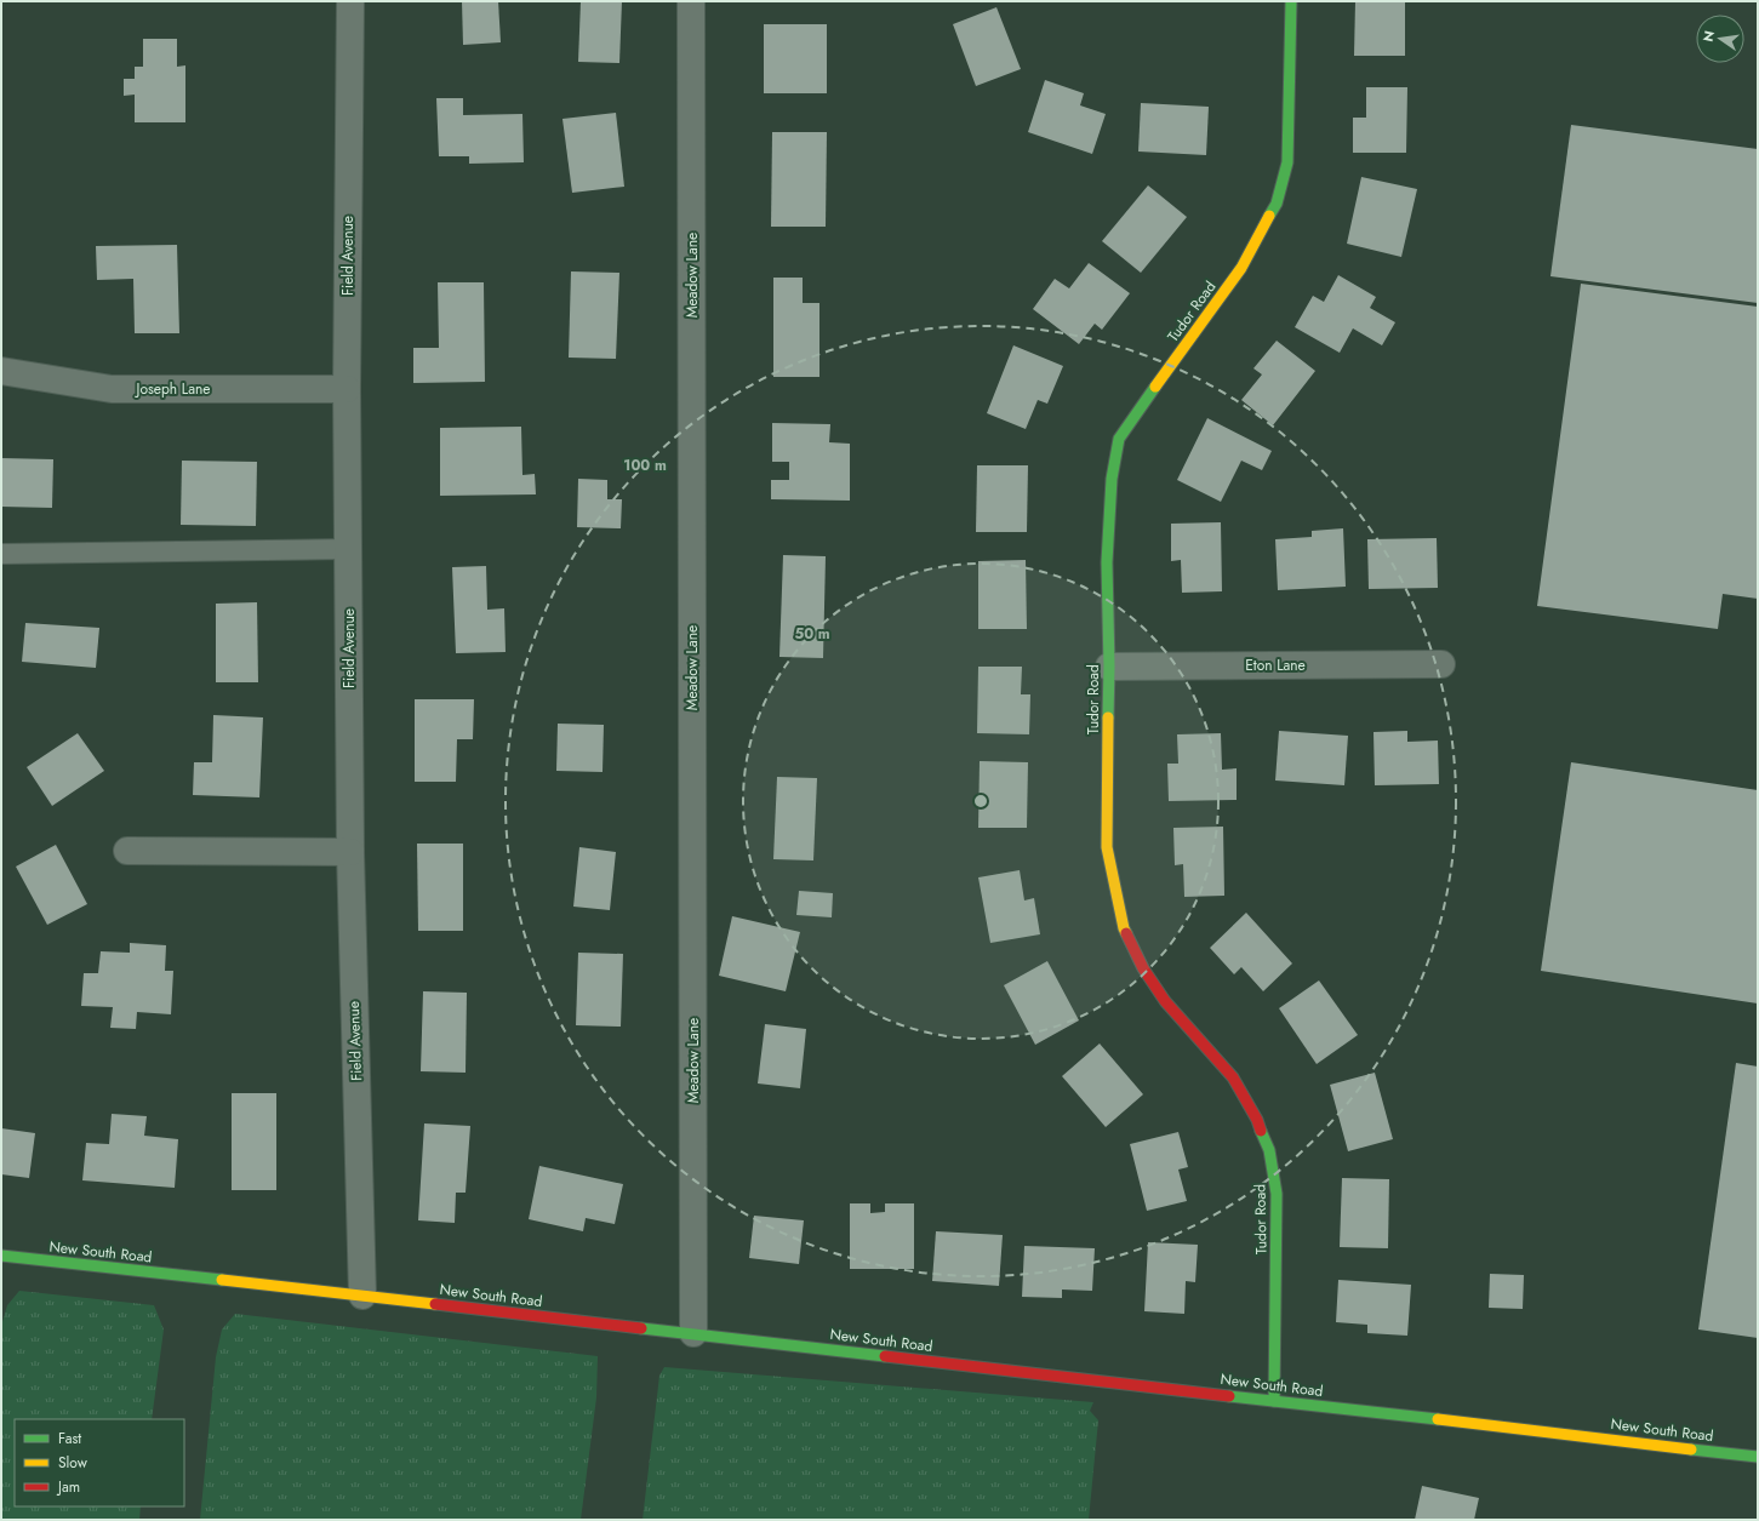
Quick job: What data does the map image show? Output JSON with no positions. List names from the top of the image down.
{
  "streets": {
    "street": [
      "Field Avenue",
      "Meadow Lane",
      "Tudor Road",
      "Joseph Lane",
      "Eton Lane",
      "New South Road"
    ]
  },
  "crossings": [
    ["Field Avenue", "Joseph Lane"],
    ["Field Avenue", "New South Road"],
    ["Meadow Lane", "New South Road"],
    ["Tudor Road", "Eton Lane"],
    ["Tudor Road", "New South Road"]
  ],
  "legend": ["Fast", "Slow", "Jam"],
  "north": "left",
  "rings": ["100 m", "50 m"]
}
